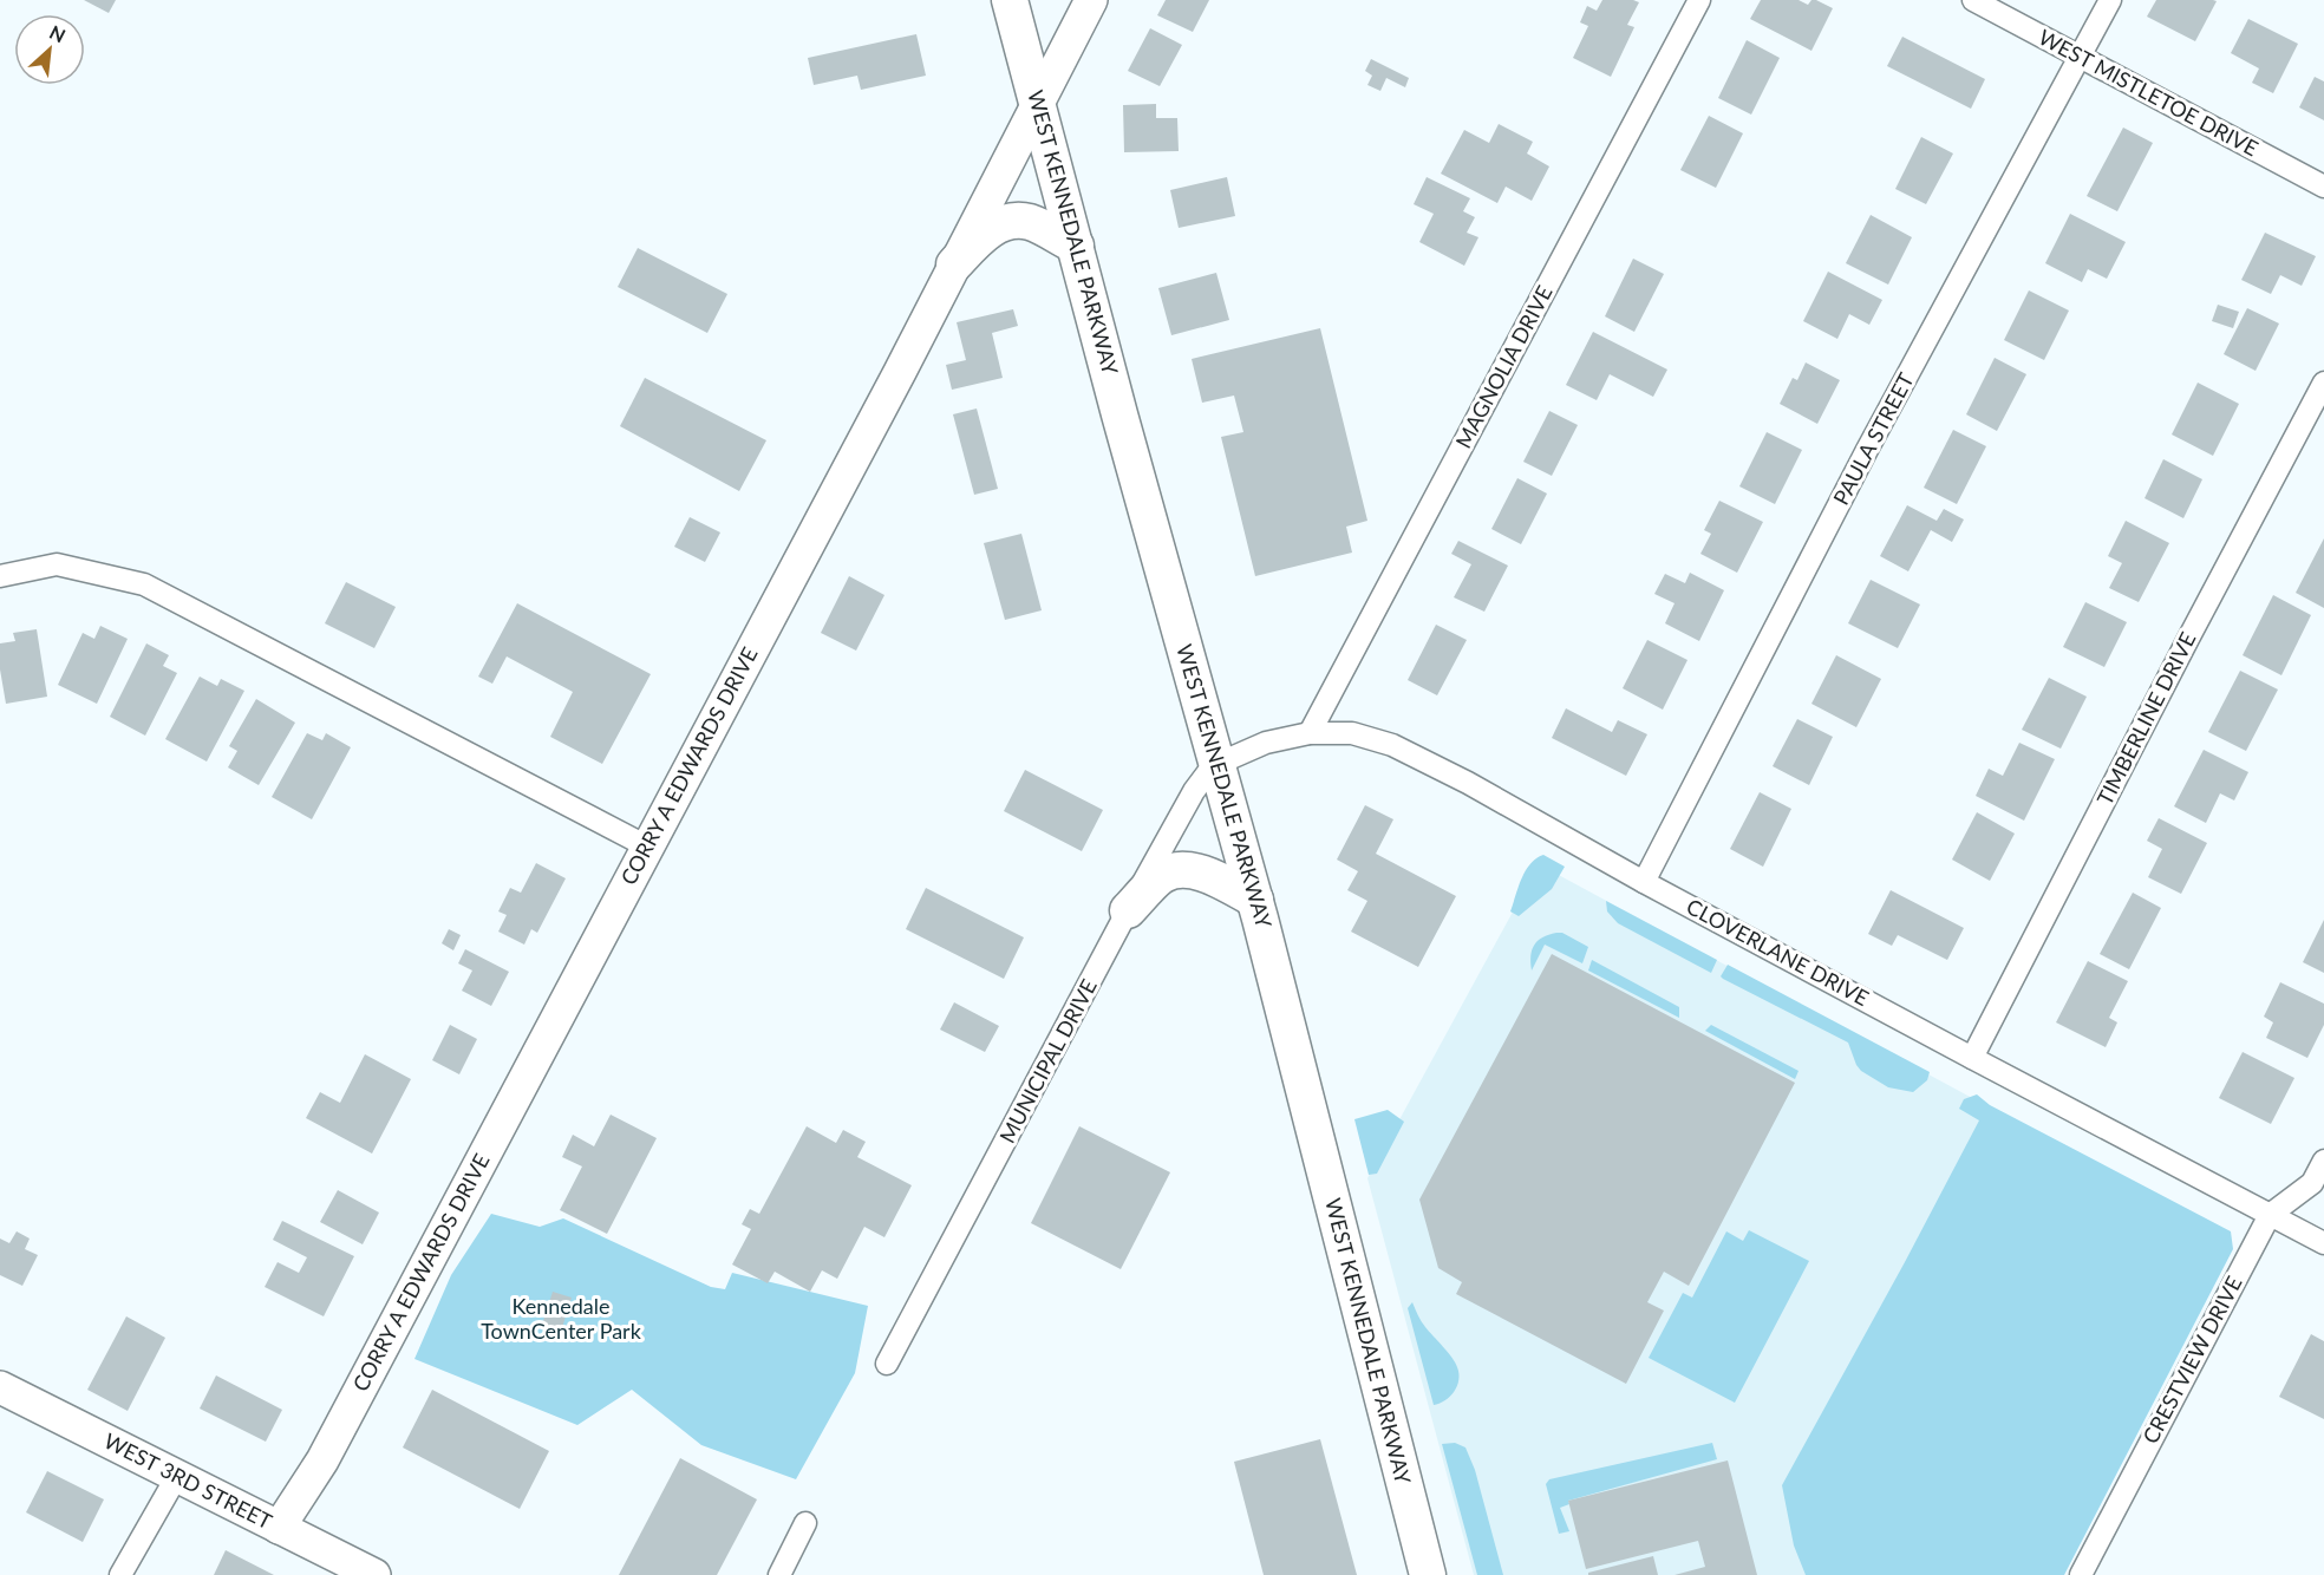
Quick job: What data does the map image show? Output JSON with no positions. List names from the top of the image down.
{
  "streets": {
    "main road": ["WEST KENNEDALE PARKWAY"],
    "street": [
      "WEST MISTLETOE DRIVE",
      "MAGNOLIA DRIVE",
      "PAULA STREET",
      "TIMBERLINE DRIVE",
      "CORRY A EDWARDS DRIVE",
      "CLOVERLANE DRIVE",
      "MUNICIPAL DRIVE",
      "CRESTVIEW DRIVE",
      "WEST 3RD STREET"
    ]
  },
  "crossings": [
    ["WEST MISTLETOE DRIVE", "PAULA STREET"],
    ["WEST KENNEDALE PARKWAY", "CORRY A EDWARDS DRIVE"],
    ["WEST KENNEDALE PARKWAY", "CLOVERLANE DRIVE"],
    ["WEST KENNEDALE PARKWAY", "MUNICIPAL DRIVE"],
    ["MAGNOLIA DRIVE", "CLOVERLANE DRIVE"],
    ["PAULA STREET", "CLOVERLANE DRIVE"],
    ["TIMBERLINE DRIVE", "CLOVERLANE DRIVE"],
    ["CORRY A EDWARDS DRIVE", "WEST 3RD STREET"],
    ["CLOVERLANE DRIVE", "MUNICIPAL DRIVE"],
    ["CLOVERLANE DRIVE", "CRESTVIEW DRIVE"]
  ],
  "parks": ["Kennedale TownCenter Park"],
  "north": "top right"
}
